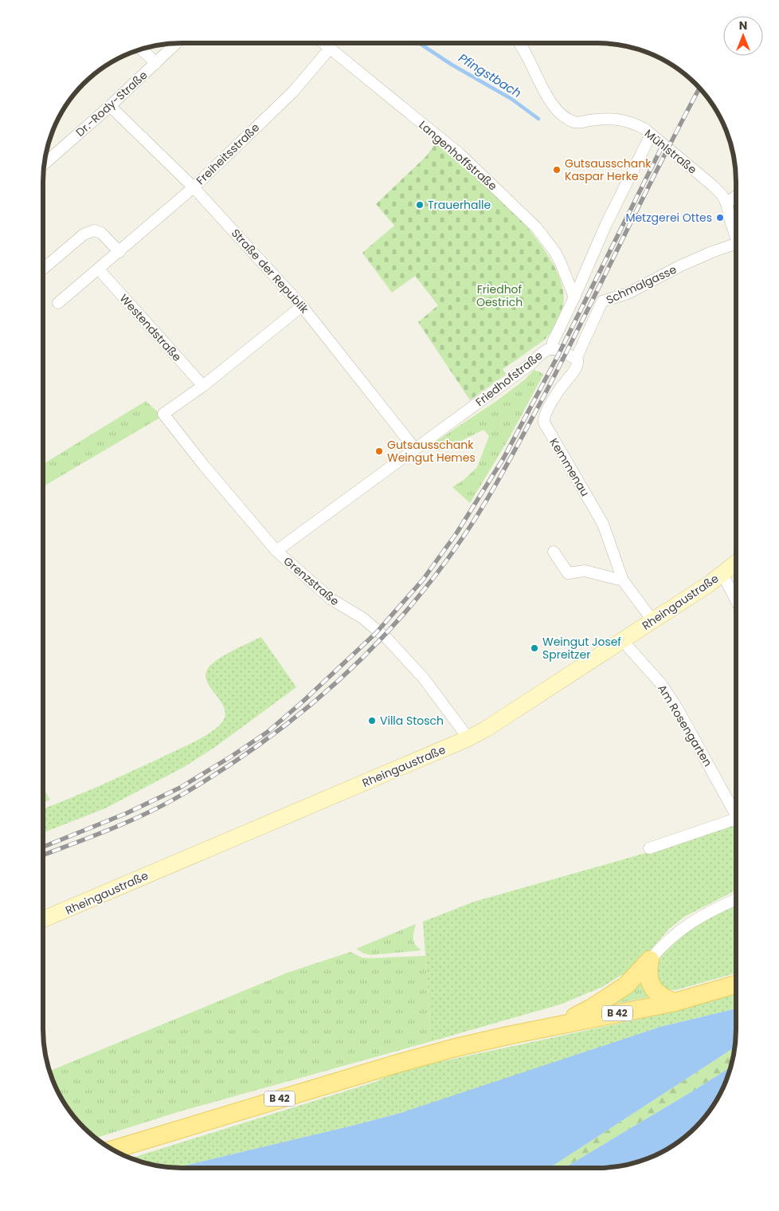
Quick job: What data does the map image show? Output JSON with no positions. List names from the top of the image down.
{
  "streets": {
    "main road": ["Rheingaustraße", "B 42"],
    "street": [
      "Dr.-Rody-Straße",
      "Mühlstraße",
      "Freiheitsstraße",
      "Langenhoffstraße",
      "Straße der Republik",
      "Schmalgasse",
      "Westendstraße",
      "Friedhofstraße",
      "Kemmenau",
      "Grenzstraße",
      "Am Rosengarten"
    ]
  },
  "crossings": [
    ["Dr.-Rody-Straße", "Straße der Republik"],
    ["Mühlstraße", "Friedhofstraße"],
    ["Freiheitsstraße", "Langenhoffstraße"],
    ["Freiheitsstraße", "Straße der Republik"],
    ["Freiheitsstraße", "Westendstraße"],
    ["Langenhoffstraße", "Friedhofstraße"],
    ["Straße der Republik", "Friedhofstraße"],
    ["Schmalgasse", "Kemmenau"],
    ["Westendstraße", "Grenzstraße"],
    ["Friedhofstraße", "Grenzstraße"],
    ["Kemmenau", "Rheingaustraße"],
    ["Grenzstraße", "Rheingaustraße"],
    ["Rheingaustraße", "Am Rosengarten"]
  ],
  "water": ["Pfingstbach"],
  "parks": ["Friedhof Oestrich"],
  "places": [
    "Gutsausschank Kaspar Herke",
    "Trauerhalle",
    "Metzgerei Ottes",
    "Gutsausschank Weingut Hemes",
    "Weingut Josef Spreitzer",
    "Villa Stosch"
  ],
  "north": "top"
}
